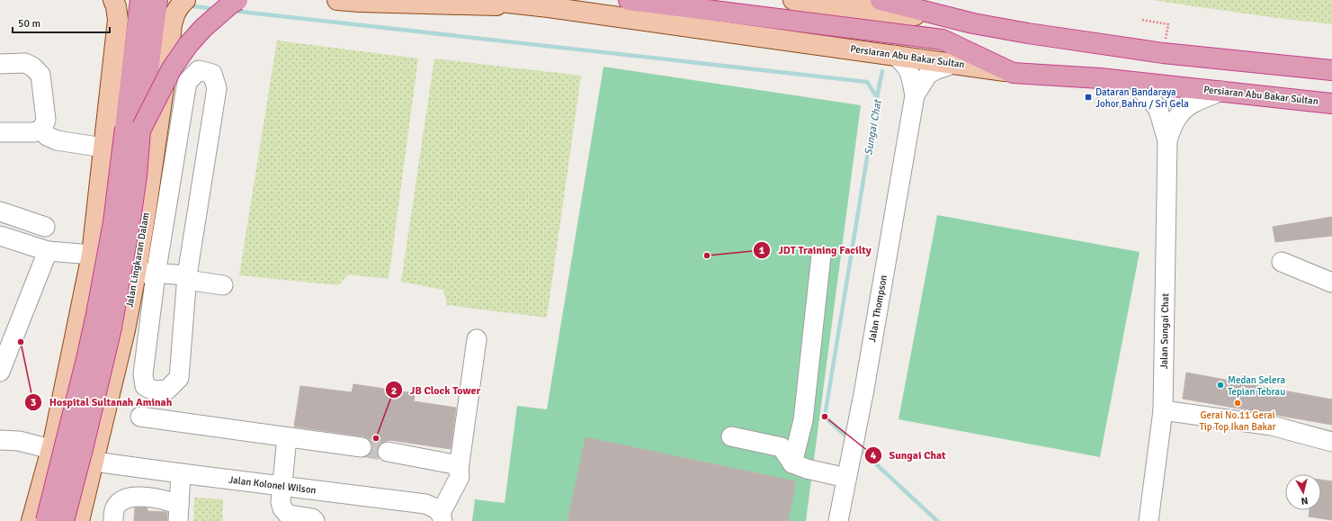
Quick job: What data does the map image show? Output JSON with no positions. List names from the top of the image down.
{
  "streets": {
    "highway": ["Persiaran Abu Bakar Sultan", "Jalan Lingkaran Dalam"],
    "street": ["Jalan Thompson", "Jalan Sungai Chat", "Jalan Kolonel Wilson"]
  },
  "crossings": [
    ["Persiaran Abu Bakar Sultan", "Jalan Thompson"],
    ["Persiaran Abu Bakar Sultan", "Jalan Sungai Chat"],
    ["Jalan Lingkaran Dalam", "Jalan Kolonel Wilson"]
  ],
  "water": ["Sungai Chat"],
  "places": {
    "transit": ["Dataran Bandaraya Johor Bahru / Sri Gela"],
    "other": [
      "JDT Training Facilty",
      "Hospital Sultanah Aminah",
      "Medan Selera Tepian Tebrau",
      "Gerai No.11 Gerai Tip Top Ikan Bakar",
      "Sungai Chat",
      "JB Clock Tower"
    ]
  },
  "scale_bar": "50 m",
  "north": "bottom"
}
